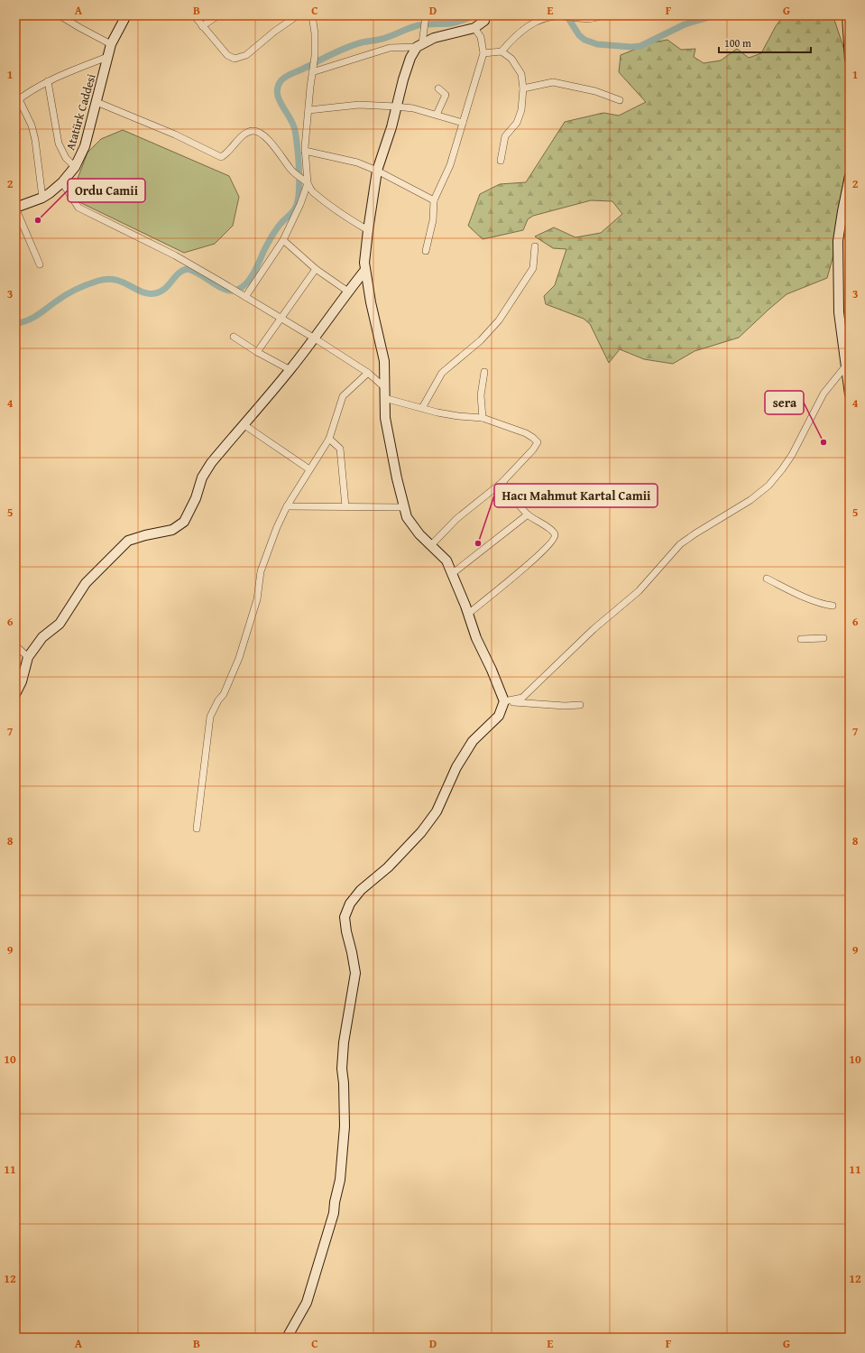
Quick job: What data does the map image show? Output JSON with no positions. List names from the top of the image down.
{
  "streets": {
    "street": ["Atatürk Caddesi"]
  },
  "places": ["Ordu Camii", "sera", "Hacı Mahmut Kartal Camii"],
  "scale_bar": "100 m",
  "grid": {
    "columns": [
      "A",
      "B",
      "C",
      "D",
      "E",
      "F",
      "G"
    ],
    "rows": [
      "1",
      "2",
      "3",
      "4",
      "5",
      "6",
      "7",
      "8",
      "9",
      "10",
      "11",
      "12"
    ]
  }
}
